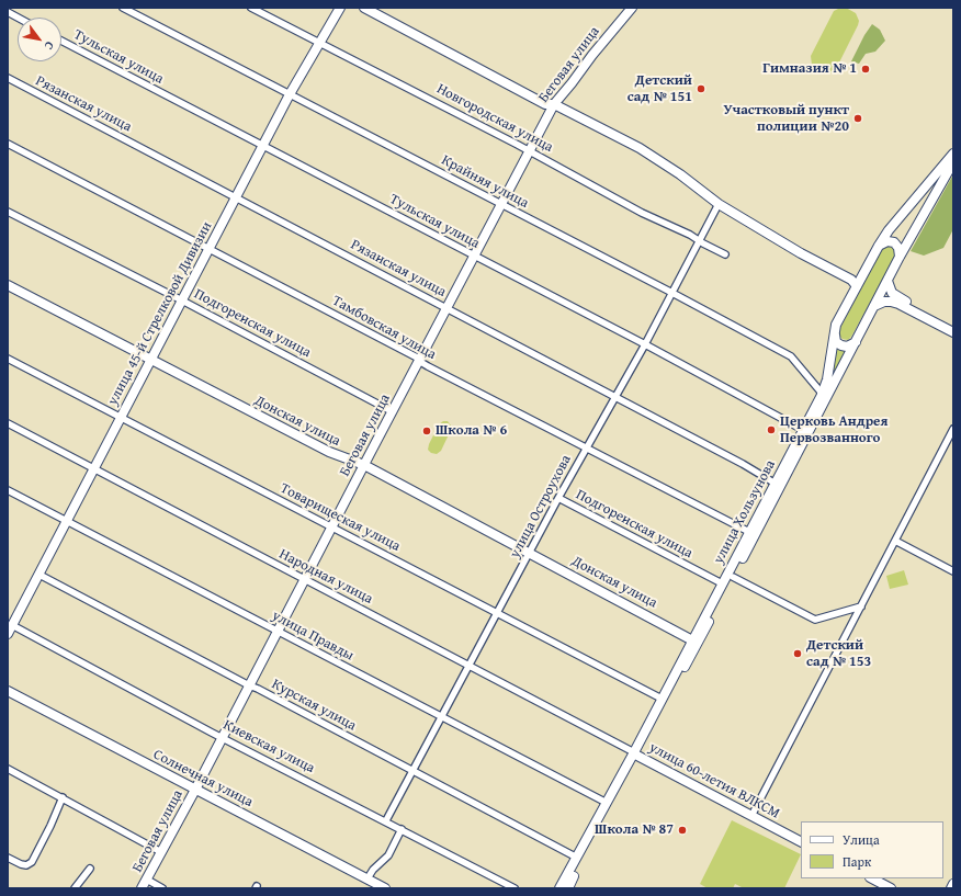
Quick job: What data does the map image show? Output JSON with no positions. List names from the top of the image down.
{
  "streets": {
    "main road": [
      "Беговая улица",
      "улица 45-й Стрелковой Дивизии",
      "Донская улица",
      "улица Хользунова",
      "Солнечная улица",
      "улица 60-летия ВЛКСМ"
    ],
    "street": [
      "Тульская улица",
      "Рязанская улица",
      "Новгородская улица",
      "Крайняя улица",
      "Подгоренская улица",
      "Тамбовская улица",
      "улица Остроухова",
      "Товарищеская улица",
      "Народная улица",
      "улица Правды",
      "Курская улица",
      "Киевская улица"
    ]
  },
  "crossings": [
    ["Тульская улица", "Беговая улица"],
    ["Тульская улица", "улица 45-й Стрелковой Дивизии"],
    ["Тульская улица", "улица Остроухова"],
    ["Тульская улица", "улица Хользунова"],
    ["Беговая улица", "Рязанская улица"],
    ["Беговая улица", "Новгородская улица"],
    ["Беговая улица", "Крайняя улица"],
    ["Беговая улица", "Подгоренская улица"],
    ["Беговая улица", "Тамбовская улица"],
    ["Беговая улица", "Донская улица"],
    ["Беговая улица", "Товарищеская улица"],
    ["Беговая улица", "Народная улица"],
    ["Беговая улица", "улица Правды"],
    ["Беговая улица", "Курская улица"],
    ["Беговая улица", "Киевская улица"],
    ["Беговая улица", "Солнечная улица"],
    ["Рязанская улица", "улица 45-й Стрелковой Дивизии"],
    ["Рязанская улица", "улица Остроухова"],
    ["Рязанская улица", "улица Хользунова"],
    ["Новгородская улица", "улица 45-й Стрелковой Дивизии"],
    ["Новгородская улица", "улица Остроухова"],
    ["Крайняя улица", "улица 45-й Стрелковой Дивизии"],
    ["Крайняя улица", "улица Остроухова"],
    ["Крайняя улица", "улица Хользунова"],
    ["улица 45-й Стрелковой Дивизии", "Подгоренская улица"],
    ["улица 45-й Стрелковой Дивизии", "Тамбовская улица"],
    ["улица 45-й Стрелковой Дивизии", "Донская улица"],
    ["улица 45-й Стрелковой Дивизии", "Товарищеская улица"],
    ["улица 45-й Стрелковой Дивизии", "Народная улица"],
    ["улица 45-й Стрелковой Дивизии", "улица Правды"],
    ["улица 45-й Стрелковой Дивизии", "Курская улица"],
    ["улица 45-й Стрелковой Дивизии", "Киевская улица"],
    ["Подгоренская улица", "улица Остроухова"],
    ["Подгоренская улица", "улица Хользунова"],
    ["Тамбовская улица", "улица Остроухова"],
    ["Тамбовская улица", "улица Хользунова"],
    ["Донская улица", "улица Остроухова"],
    ["Донская улица", "улица Хользунова"],
    ["улица Остроухова", "Товарищеская улица"],
    ["улица Остроухова", "Народная улица"],
    ["улица Остроухова", "улица Правды"],
    ["улица Остроухова", "Курская улица"],
    ["улица Остроухова", "Киевская улица"],
    ["улица Хользунова", "Товарищеская улица"],
    ["улица Хользунова", "Народная улица"],
    ["улица Хользунова", "улица Правды"],
    ["улица Хользунова", "Курская улица"],
    ["улица Хользунова", "улица 60-летия ВЛКСМ"],
    ["Народная улица", "улица 60-летия ВЛКСМ"]
  ],
  "places": [
    "Гимназия № 1",
    "Детский сад № 151",
    "Участковый пункт полиции №20",
    "Церковь Андрея Первозванного",
    "Школа № 6",
    "Детский сад № 153",
    "Школа № 87"
  ],
  "legend": ["Улица", "Парк"],
  "north": "bottom right"
}
